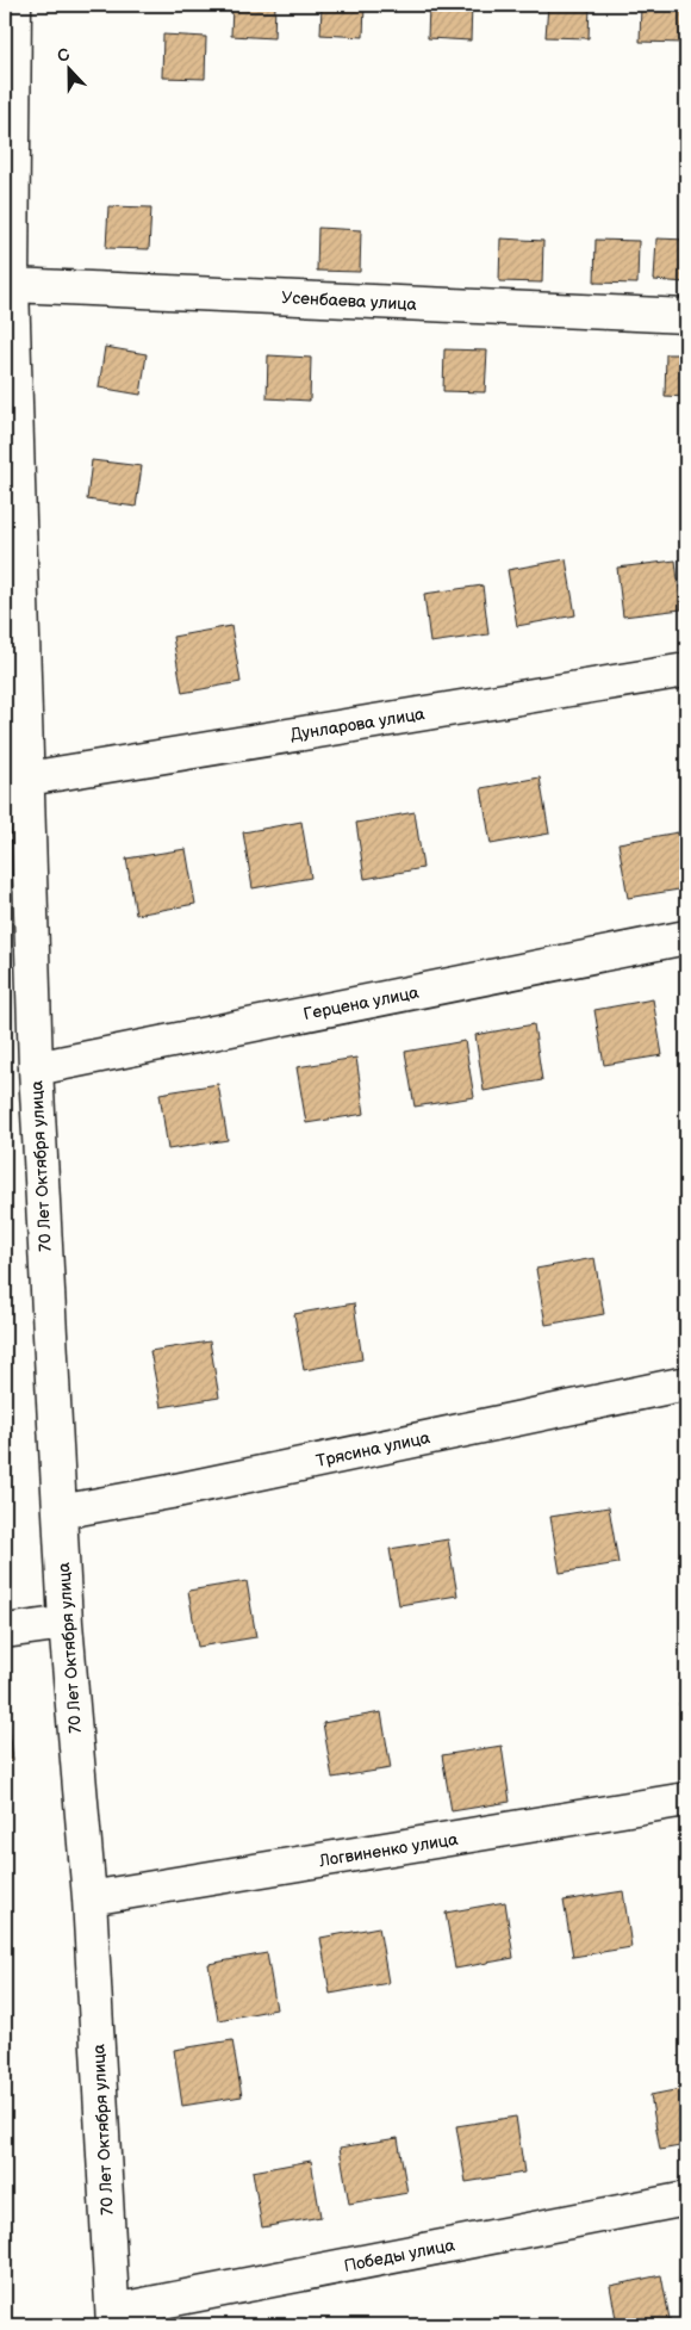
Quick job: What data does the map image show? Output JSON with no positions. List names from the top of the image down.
{
  "streets": {
    "street": [
      "Усенбаева улица",
      "Дунларова улица",
      "Герцена улица",
      "70 Лет Октября улица",
      "Трясина улица",
      "Логвиненко улица",
      "Победы улица"
    ]
  },
  "crossings": [
    ["Усенбаева улица", "70 Лет Октября улица"],
    ["Дунларова улица", "70 Лет Октября улица"],
    ["Герцена улица", "70 Лет Октября улица"],
    ["70 Лет Октября улица", "Трясина улица"],
    ["70 Лет Октября улица", "Логвиненко улица"],
    ["70 Лет Октября улица", "Победы улица"]
  ],
  "north": "top"
}
